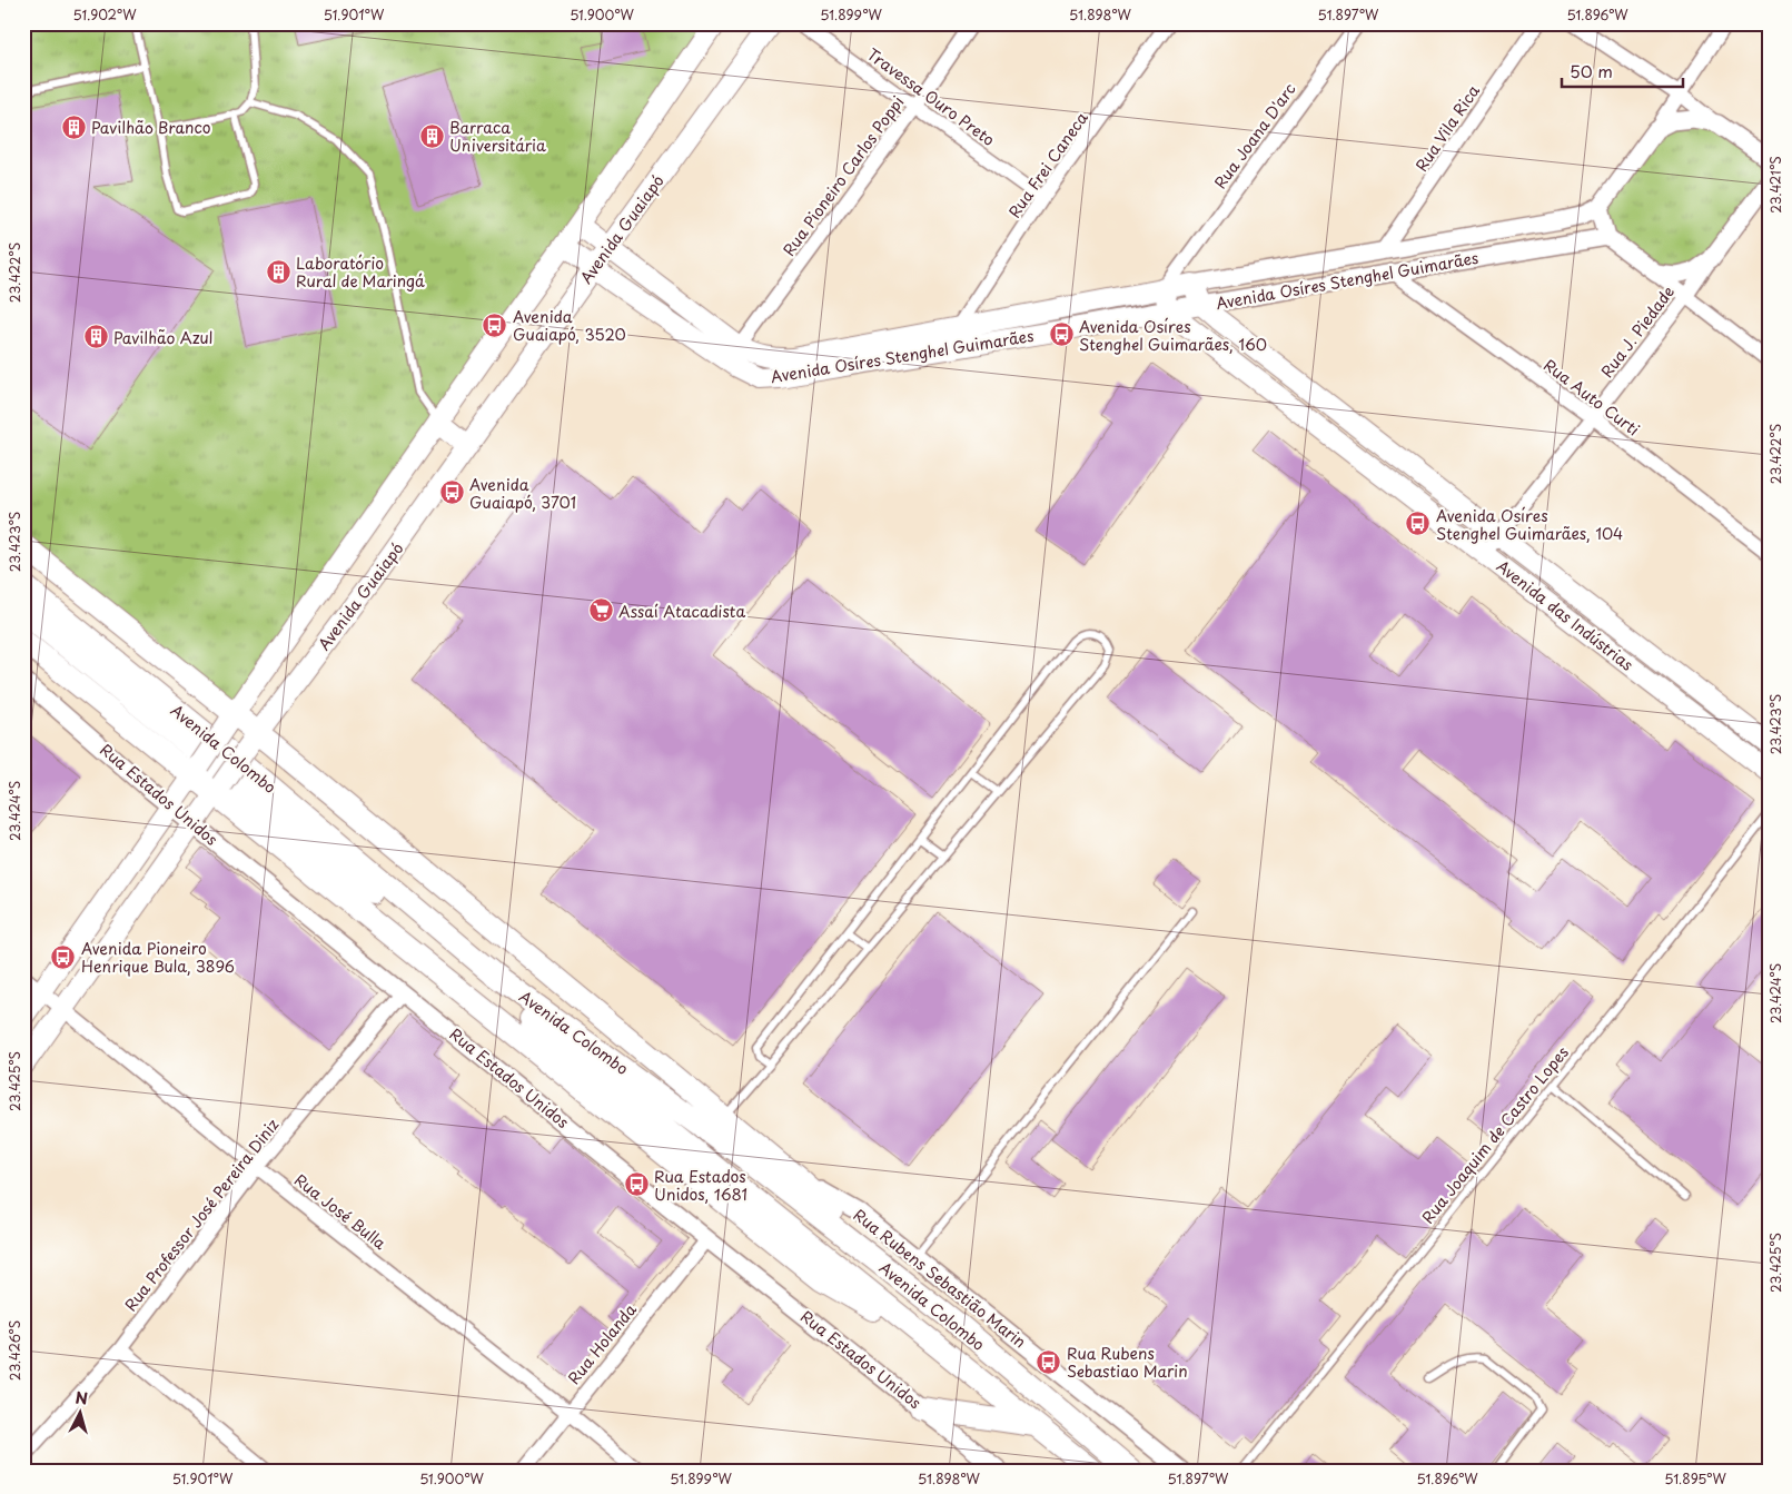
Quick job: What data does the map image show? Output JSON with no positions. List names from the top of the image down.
{
  "streets": {
    "main road": [
      "Avenida Guaiapó",
      "Avenida Osíres Stenghel Guimarães",
      "Avenida das Indústrias",
      "Avenida Colombo"
    ],
    "street": [
      "Travessa Ouro Preto",
      "Rua Vila Rica",
      "Rua Joana D'arc",
      "Rua Frei Caneca",
      "Rua Pioneiro Carlos Poppi",
      "Rua J. Piedade",
      "Rua Auto Curti",
      "Rua Estados Unidos",
      "Rua José Bulla",
      "Rua Professor José Pereira Diniz",
      "Rua Rubens Sebastião Marin",
      "Rua Holanda"
    ],
    "lane": ["Rua Joaquim de Castro Lopes"]
  },
  "crossings": [
    ["Travessa Ouro Preto", "Rua Frei Caneca"],
    ["Travessa Ouro Preto", "Rua Pioneiro Carlos Poppi"],
    ["Rua Vila Rica", "Avenida Osíres Stenghel Guimarães"],
    ["Rua Joana D'arc", "Avenida Osíres Stenghel Guimarães"],
    ["Rua Frei Caneca", "Avenida Osíres Stenghel Guimarães"],
    ["Rua Pioneiro Carlos Poppi", "Avenida Osíres Stenghel Guimarães"],
    ["Avenida Guaiapó", "Avenida Osíres Stenghel Guimarães"],
    ["Avenida Guaiapó", "Rua Estados Unidos"],
    ["Avenida Guaiapó", "Rua José Bulla"],
    ["Avenida Osíres Stenghel Guimarães", "Rua Auto Curti"],
    ["Avenida Osíres Stenghel Guimarães", "Avenida das Indústrias"],
    ["Rua J. Piedade", "Rua Auto Curti"],
    ["Rua J. Piedade", "Avenida das Indústrias"],
    ["Rua Estados Unidos", "Rua Professor José Pereira Diniz"],
    ["Rua Estados Unidos", "Rua Holanda"],
    ["Rua José Bulla", "Rua Professor José Pereira Diniz"],
    ["Rua José Bulla", "Rua Holanda"]
  ],
  "places": {
    "building": [
      "Pavilhão Branco",
      "Barraca Universitária",
      "Laboratório Rural de Maringá",
      "Pavilhão Azul"
    ],
    "bus stop": [
      "Avenida Guaiapó, 3520",
      "Avenida Osíres Stenghel Guimarães, 160",
      "Avenida Guaiapó, 3701",
      "Avenida Osíres Stenghel Guimarães, 104",
      "Avenida Pioneiro Henrique Bula, 3896",
      "Rua Estados Unidos, 1681",
      "Rua Rubens Sebastiao Marin"
    ],
    "supermarket": ["Assaí Atacadista"]
  },
  "scale_bar": "50 m",
  "north": "top",
  "coordinates": [
    "51.902°W",
    "51.901°W",
    "51.900°W",
    "51.899°W",
    "51.898°W",
    "51.897°W",
    "51.896°W",
    "23.421°S",
    "23.422°S",
    "23.423°S",
    "23.424°S",
    "23.425°S",
    "23.426°S",
    "51.895°W"
  ]
}
